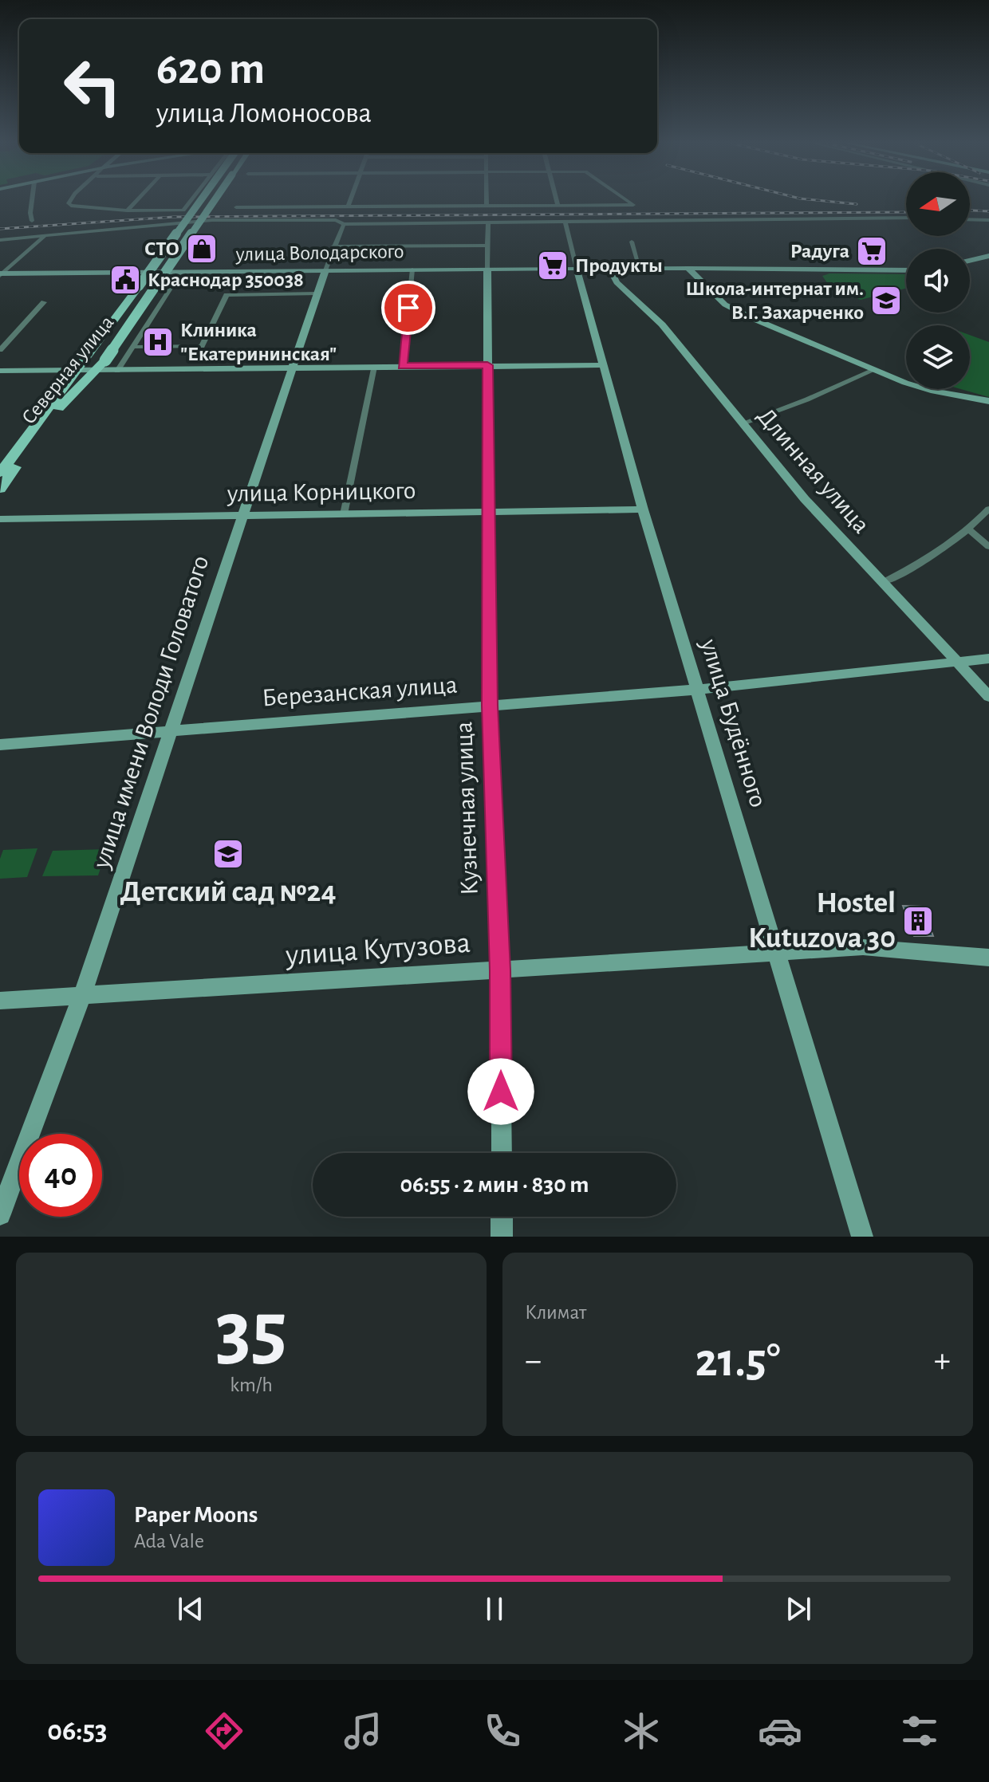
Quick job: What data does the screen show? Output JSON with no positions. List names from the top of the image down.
{
  "streets": {
    "main road": ["Северная улица"],
    "street": [
      "улица Володарского",
      "Длинная улица",
      "улица Корницкого",
      "Березанская улица",
      "улица имени Володи Головатого",
      "улица Будённого",
      "Кузнечная улица",
      "улица Кутузова"
    ]
  },
  "crossings": [
    ["улица Володарского", "Длинная улица"],
    ["улица Володарского", "улица имени Володи Головатого"],
    ["улица Володарского", "улица Будённого"],
    ["улица Володарского", "Кузнечная улица"],
    ["Длинная улица", "Березанская улица"],
    ["улица Корницкого", "улица имени Володи Головатого"],
    ["улица Корницкого", "улица Будённого"],
    ["улица Корницкого", "Кузнечная улица"],
    ["Березанская улица", "улица имени Володи Головатого"],
    ["Березанская улица", "улица Будённого"],
    ["Березанская улица", "Кузнечная улица"],
    ["улица имени Володи Головатого", "улица Кутузова"],
    ["улица Будённого", "улица Кутузова"],
    ["Кузнечная улица", "улица Кутузова"]
  ],
  "places": {
    "shop": ["СТО"],
    "supermarket": ["Радуга", "Продукты"],
    "public building": ["Краснодар 350038"],
    "school or university": ["Школа-интернат им. В.Г. Захарченко", "Детский сад №24"],
    "hospital": ["Клиника \"Екатерининская\""],
    "building": ["Hostel Kutuzova 30"]
  },
  "north": "left",
  "page": {
    "turn": ["620 m", "улица Ломоносова"],
    "limit": "40",
    "trip": "06:55 · 2 мин · 830 m",
    "tile": [
      ["35", "km/h"],
      "Климат"
    ],
    "heat": ["−", "21.5°", "+"],
    "song": ["Paper Moons", "Ada Vale"],
    "tabs": "06:53"
  }
}
